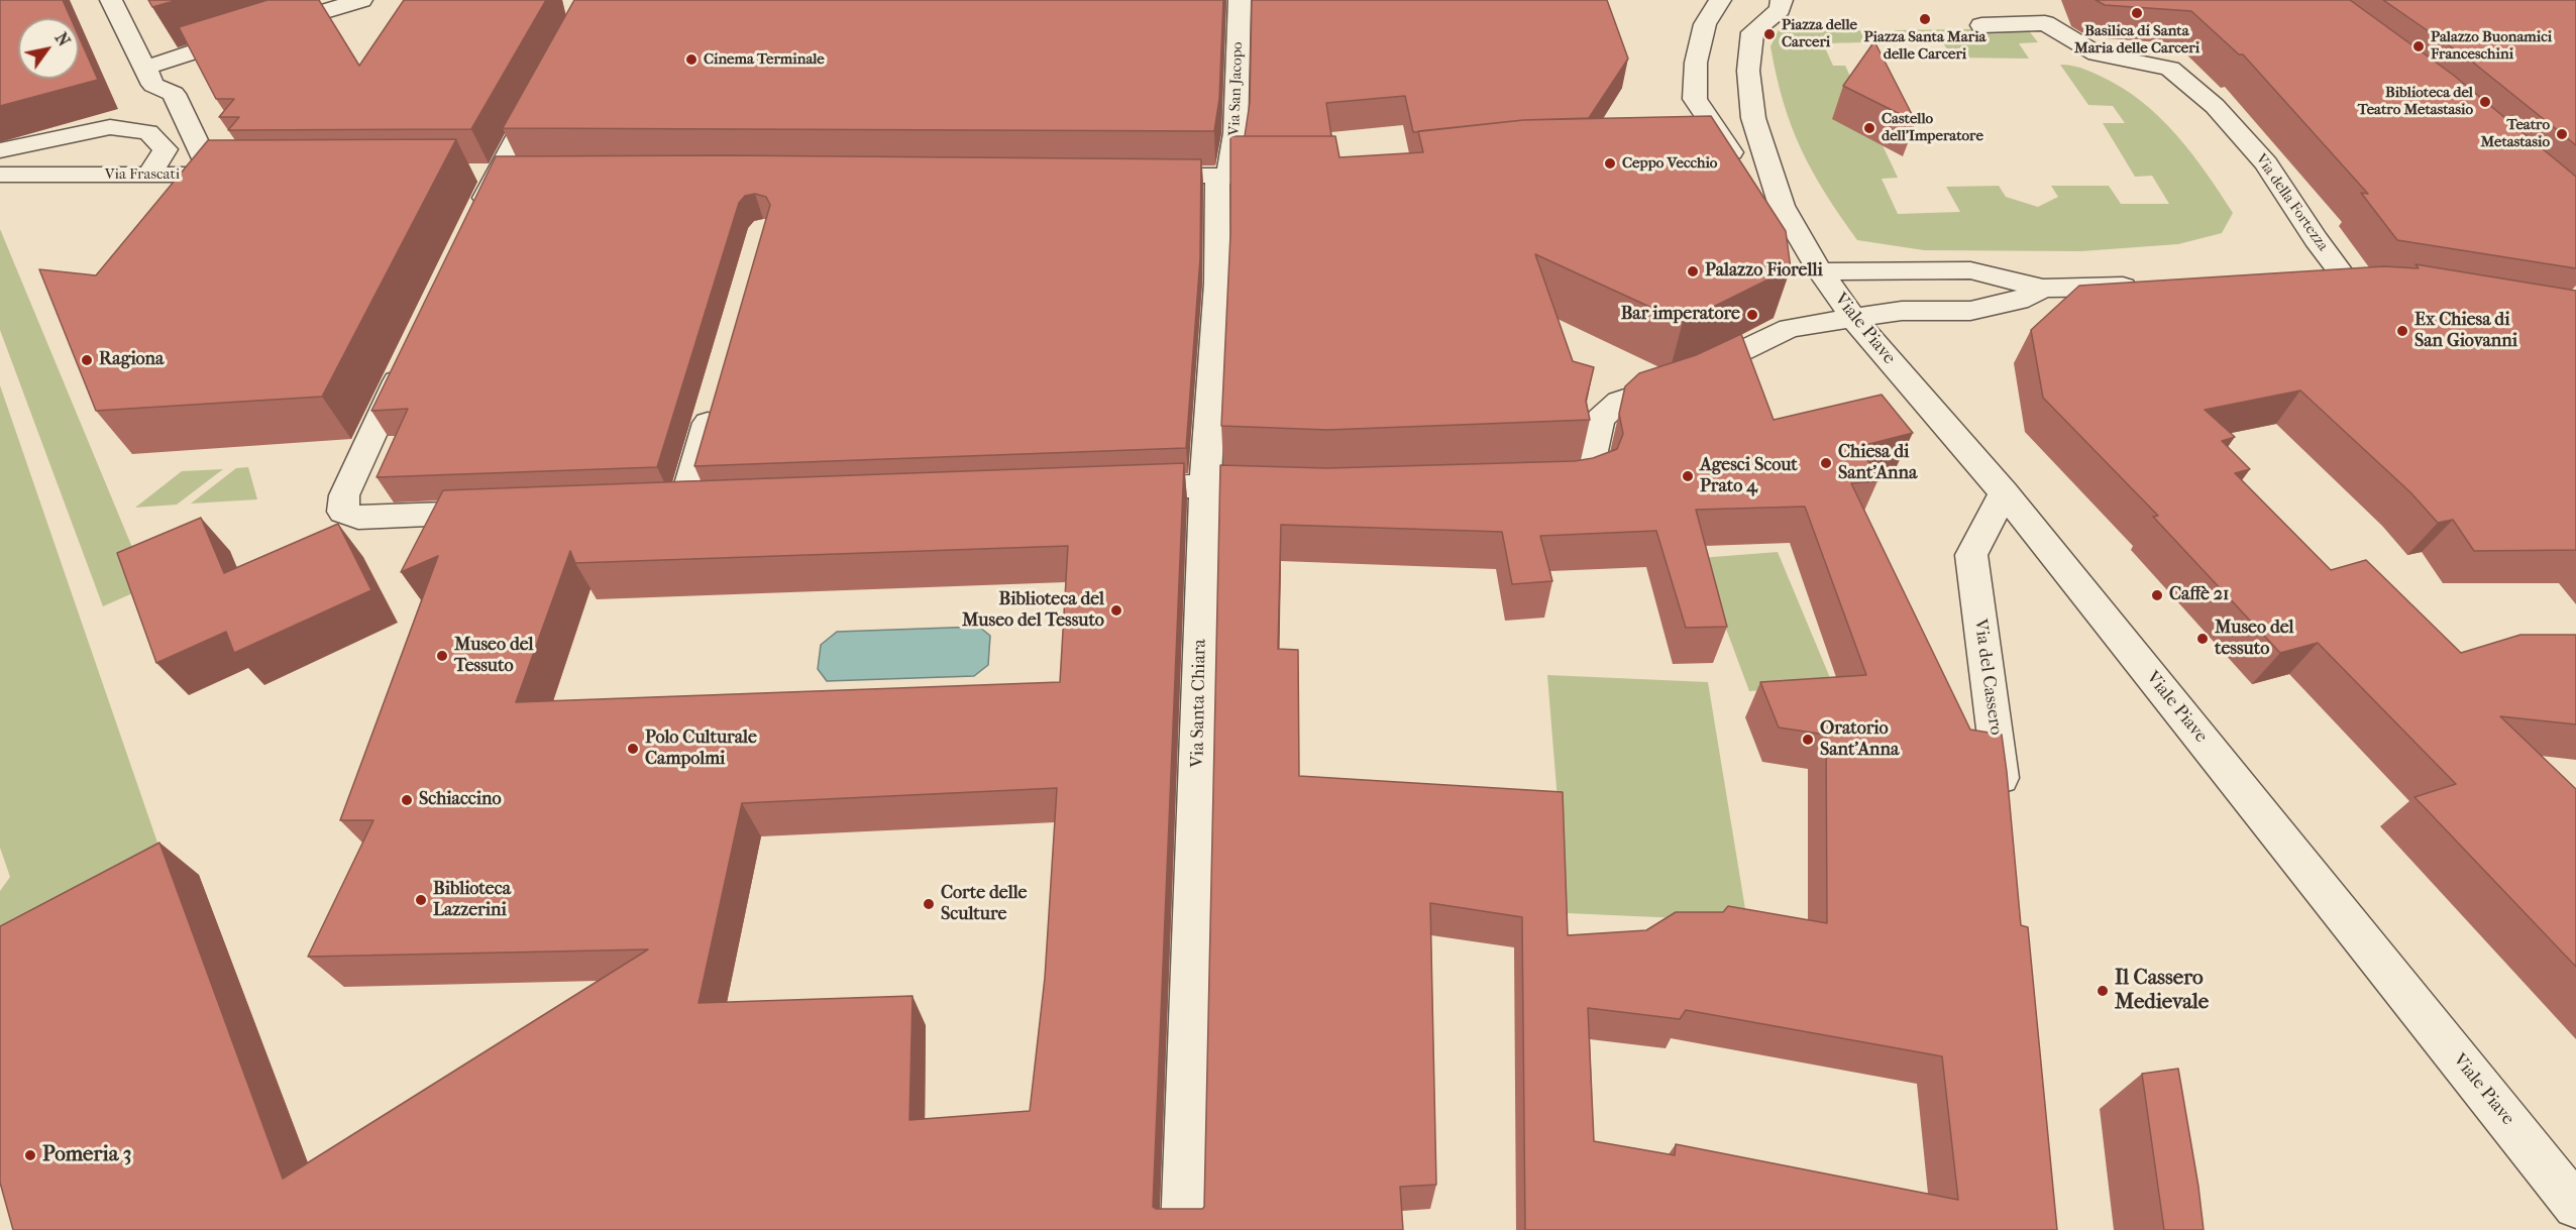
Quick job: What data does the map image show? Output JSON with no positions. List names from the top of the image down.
{
  "streets": {
    "street": [
      "Via San Jacopo",
      "Via Frascati",
      "Via della Fortezza",
      "Viale Piave",
      "Via del Cassero",
      "Via Santa Chiara"
    ]
  },
  "crossings": [
    ["Via San Jacopo", "Via Santa Chiara"],
    ["Viale Piave", "Via del Cassero"]
  ],
  "places": [
    "Basilica di Santa Maria delle Carceri",
    "Piazza Santa Maria delle Carceri",
    "Piazza delle Carceri",
    "Palazzo Buonamici Franceschini",
    "Cinema Terminale",
    "Biblioteca del Teatro Metastasio",
    "Castello dell'Imperatore",
    "Teatro Metastasio",
    "Ceppo Vecchio",
    "Palazzo Fiorelli",
    "Bar imperatore",
    "Ex Chiesa di San Giovanni",
    "Ragiona",
    "Chiesa di Sant'Anna",
    "Agesci Scout Prato 4",
    "Caffè 21",
    "Biblioteca del Museo del Tessuto",
    "Museo del tessuto",
    "Museo del Tessuto",
    "Oratorio Sant'Anna",
    "Polo Culturale Campolmi",
    "Schiaccino",
    "Biblioteca Lazzerini",
    "Corte delle Sculture",
    "Il Cassero Medievale",
    "Pomeria 3"
  ],
  "north": "top right"
}
